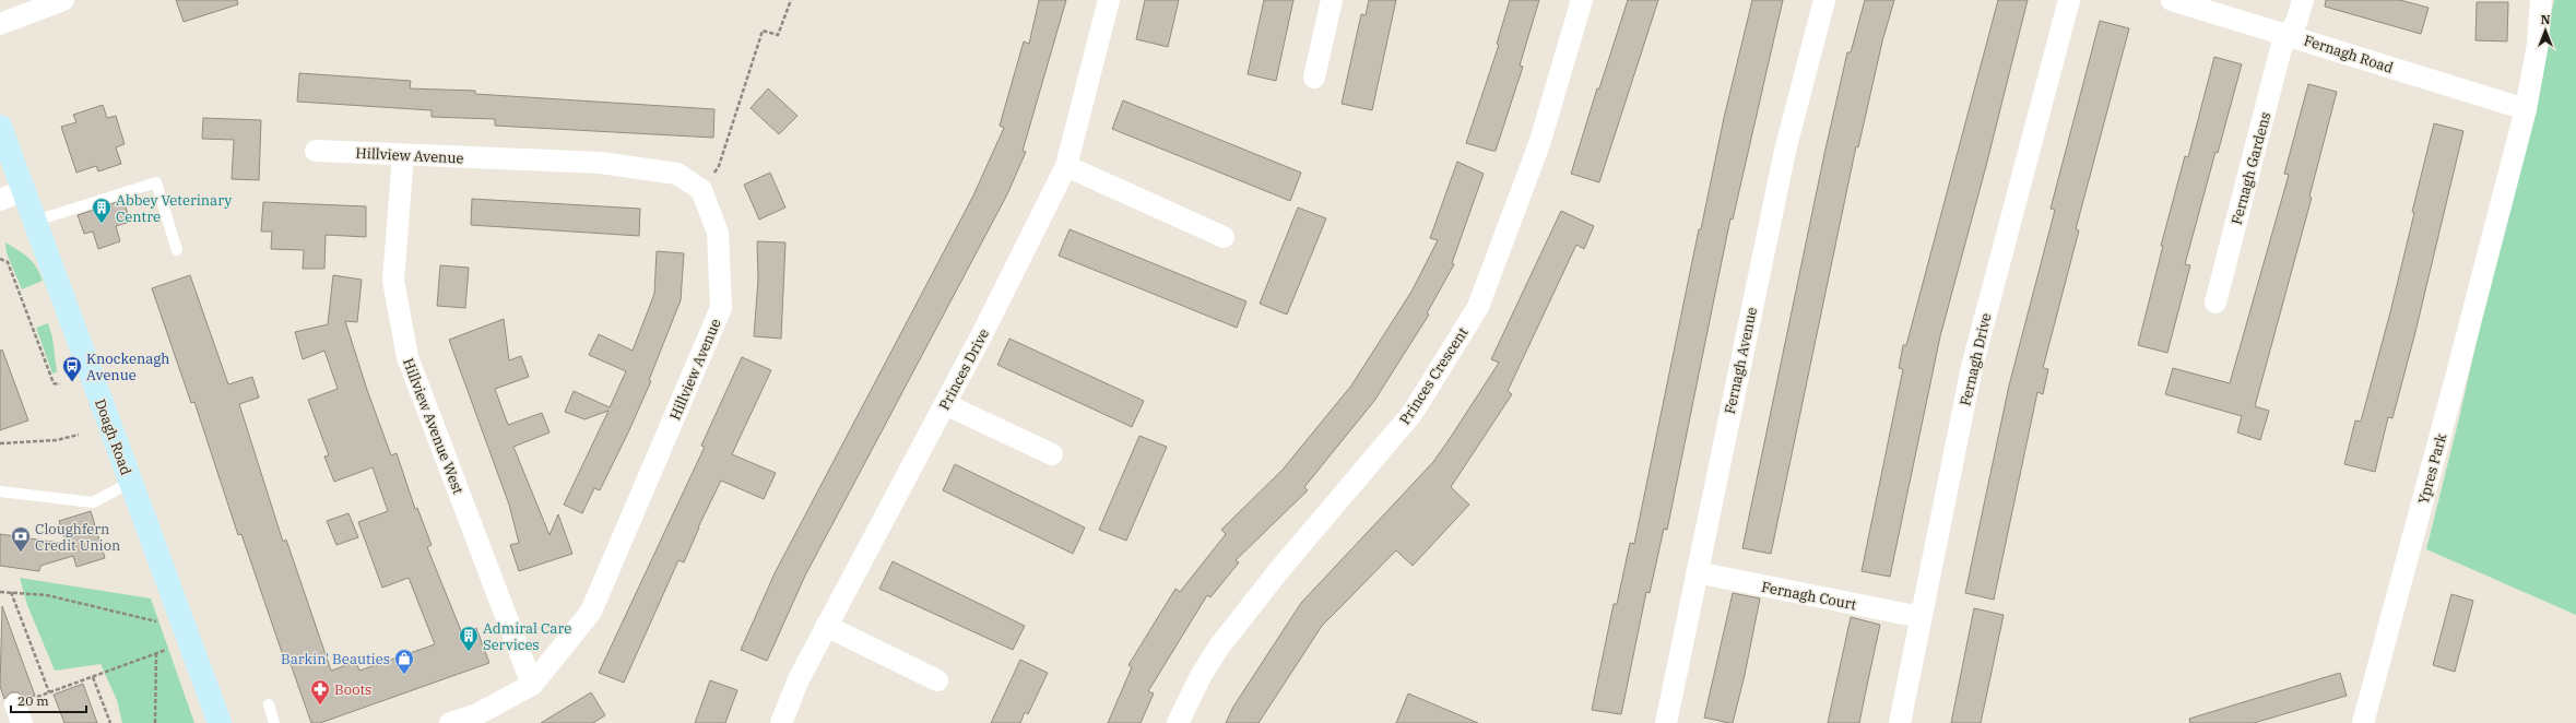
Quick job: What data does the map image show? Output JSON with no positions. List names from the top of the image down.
{
  "streets": {
    "main road": ["Doagh Road"],
    "street": [
      "Fernagh Road",
      "Hillview Avenue",
      "Fernagh Gardens",
      "Fernagh Drive",
      "Fernagh Avenue",
      "Princes Drive",
      "Princes Crescent",
      "Hillview Avenue West",
      "Ypres Park",
      "Fernagh Court"
    ]
  },
  "crossings": [
    ["Fernagh Road", "Fernagh Gardens"],
    ["Fernagh Road", "Ypres Park"],
    ["Hillview Avenue", "Hillview Avenue West"],
    ["Fernagh Drive", "Fernagh Court"],
    ["Fernagh Avenue", "Fernagh Court"]
  ],
  "places": {
    "building": ["Abbey Veterinary Centre", "Admiral Care Services"],
    "bus stop": ["Knockenagh Avenue"],
    "bank": ["Cloughfern Credit Union"],
    "shop": ["Barkin' Beauties"],
    "pharmacy": ["Boots"]
  },
  "scale_bar": "20 m",
  "north": "top"
}
